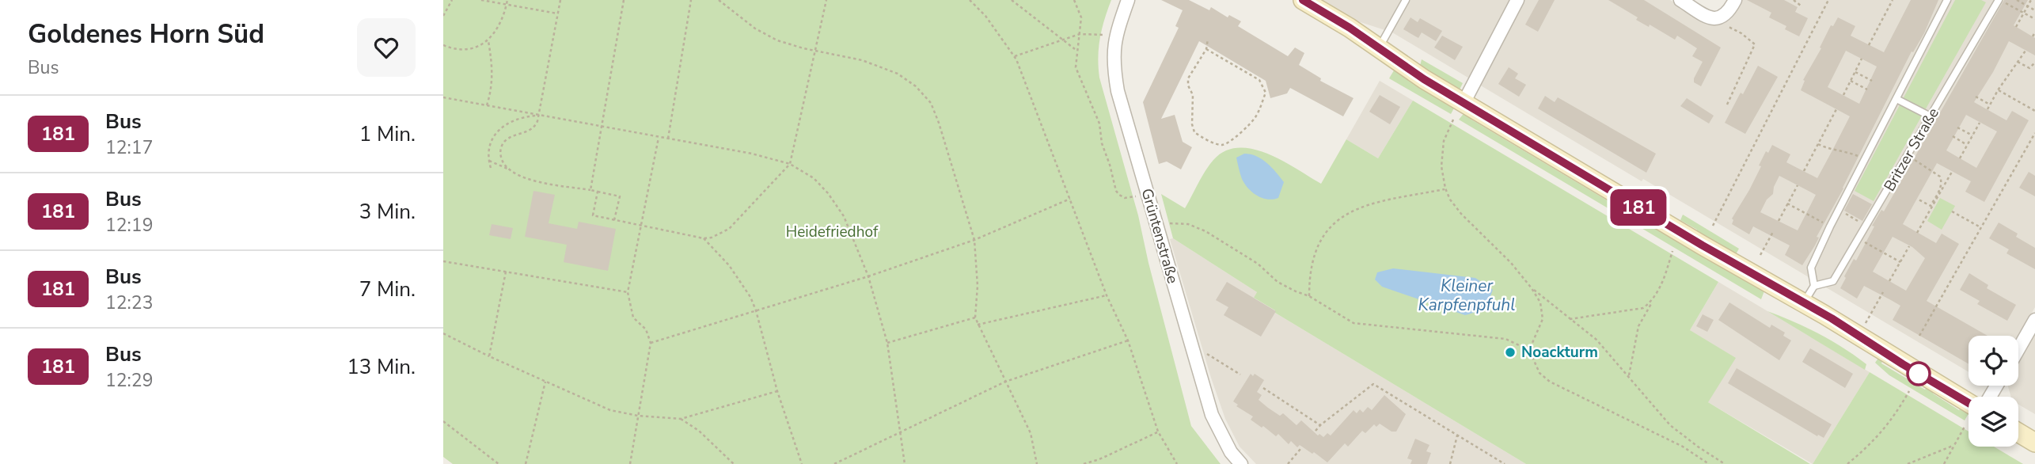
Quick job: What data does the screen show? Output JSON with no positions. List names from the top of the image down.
{
  "streets": {
    "street": ["Grüntenstraße"],
    "lane": ["Britzer Straße"]
  },
  "water": ["Kleiner Karpfenpfuhl"],
  "parks": ["Heidefriedhof"],
  "places": ["Noackturm"],
  "lines": ["bus line 181"],
  "page": {
    "heading": ["Goldenes Horn Süd", "Bus"],
    "on_map": "181",
    "list": [
      {
        "mark": "181",
        "name": "Bus",
        "note": "12:17",
        "value": "1 Min."
      },
      {
        "mark": "181",
        "name": "Bus",
        "note": "12:19",
        "value": "3 Min."
      },
      {
        "mark": "181",
        "name": "Bus",
        "note": "12:23",
        "value": "7 Min."
      },
      {
        "mark": "181",
        "name": "Bus",
        "note": "12:29",
        "value": "13 Min."
      }
    ]
  }
}
